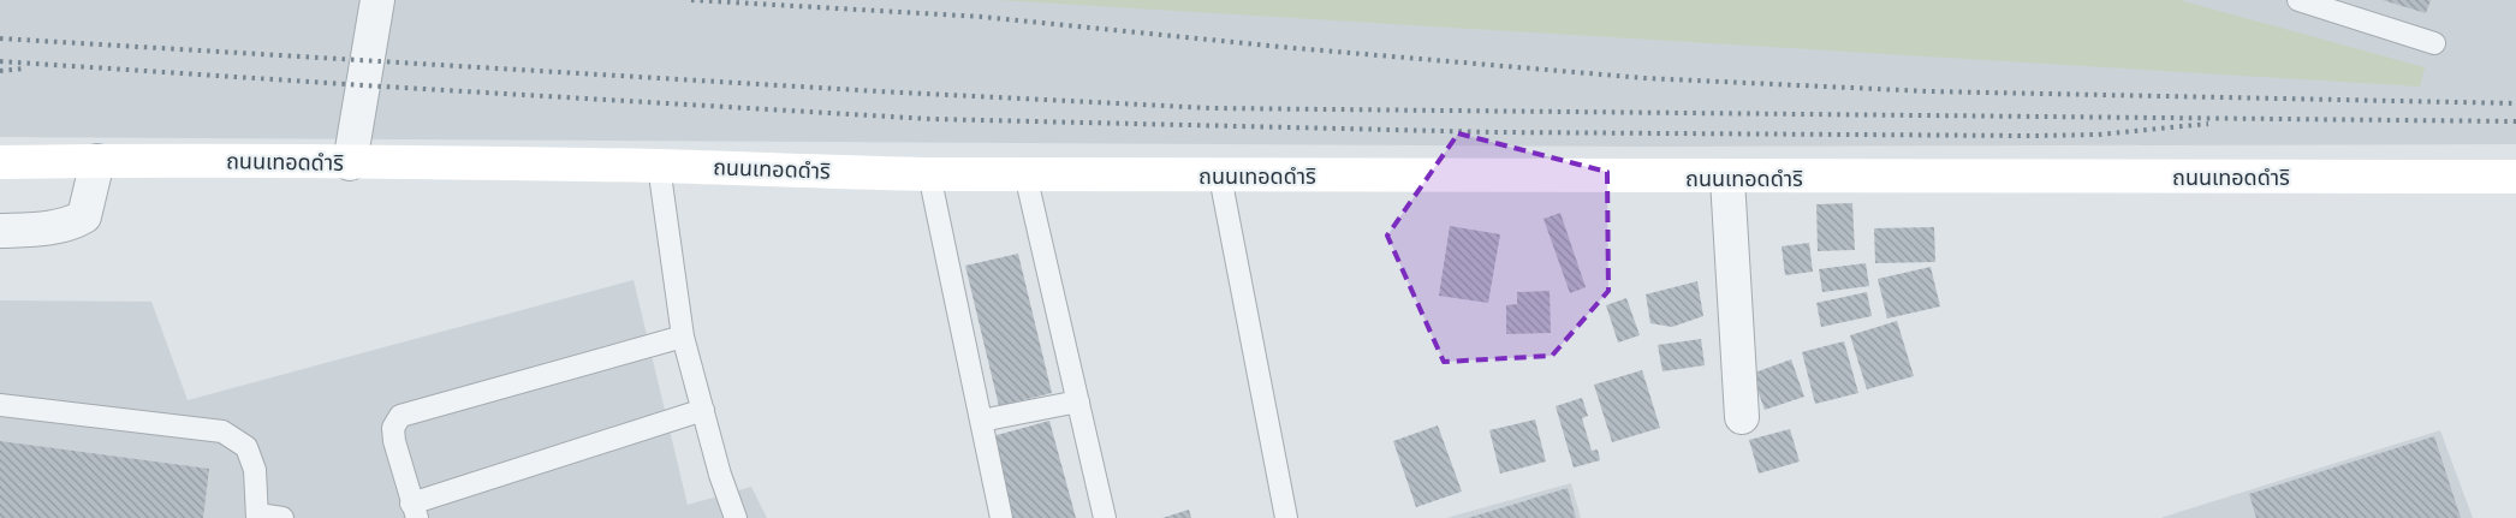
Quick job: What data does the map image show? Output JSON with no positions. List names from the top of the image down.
{
  "streets": {
    "street": ["ถนนเทอดดำริ"]
  }
}
